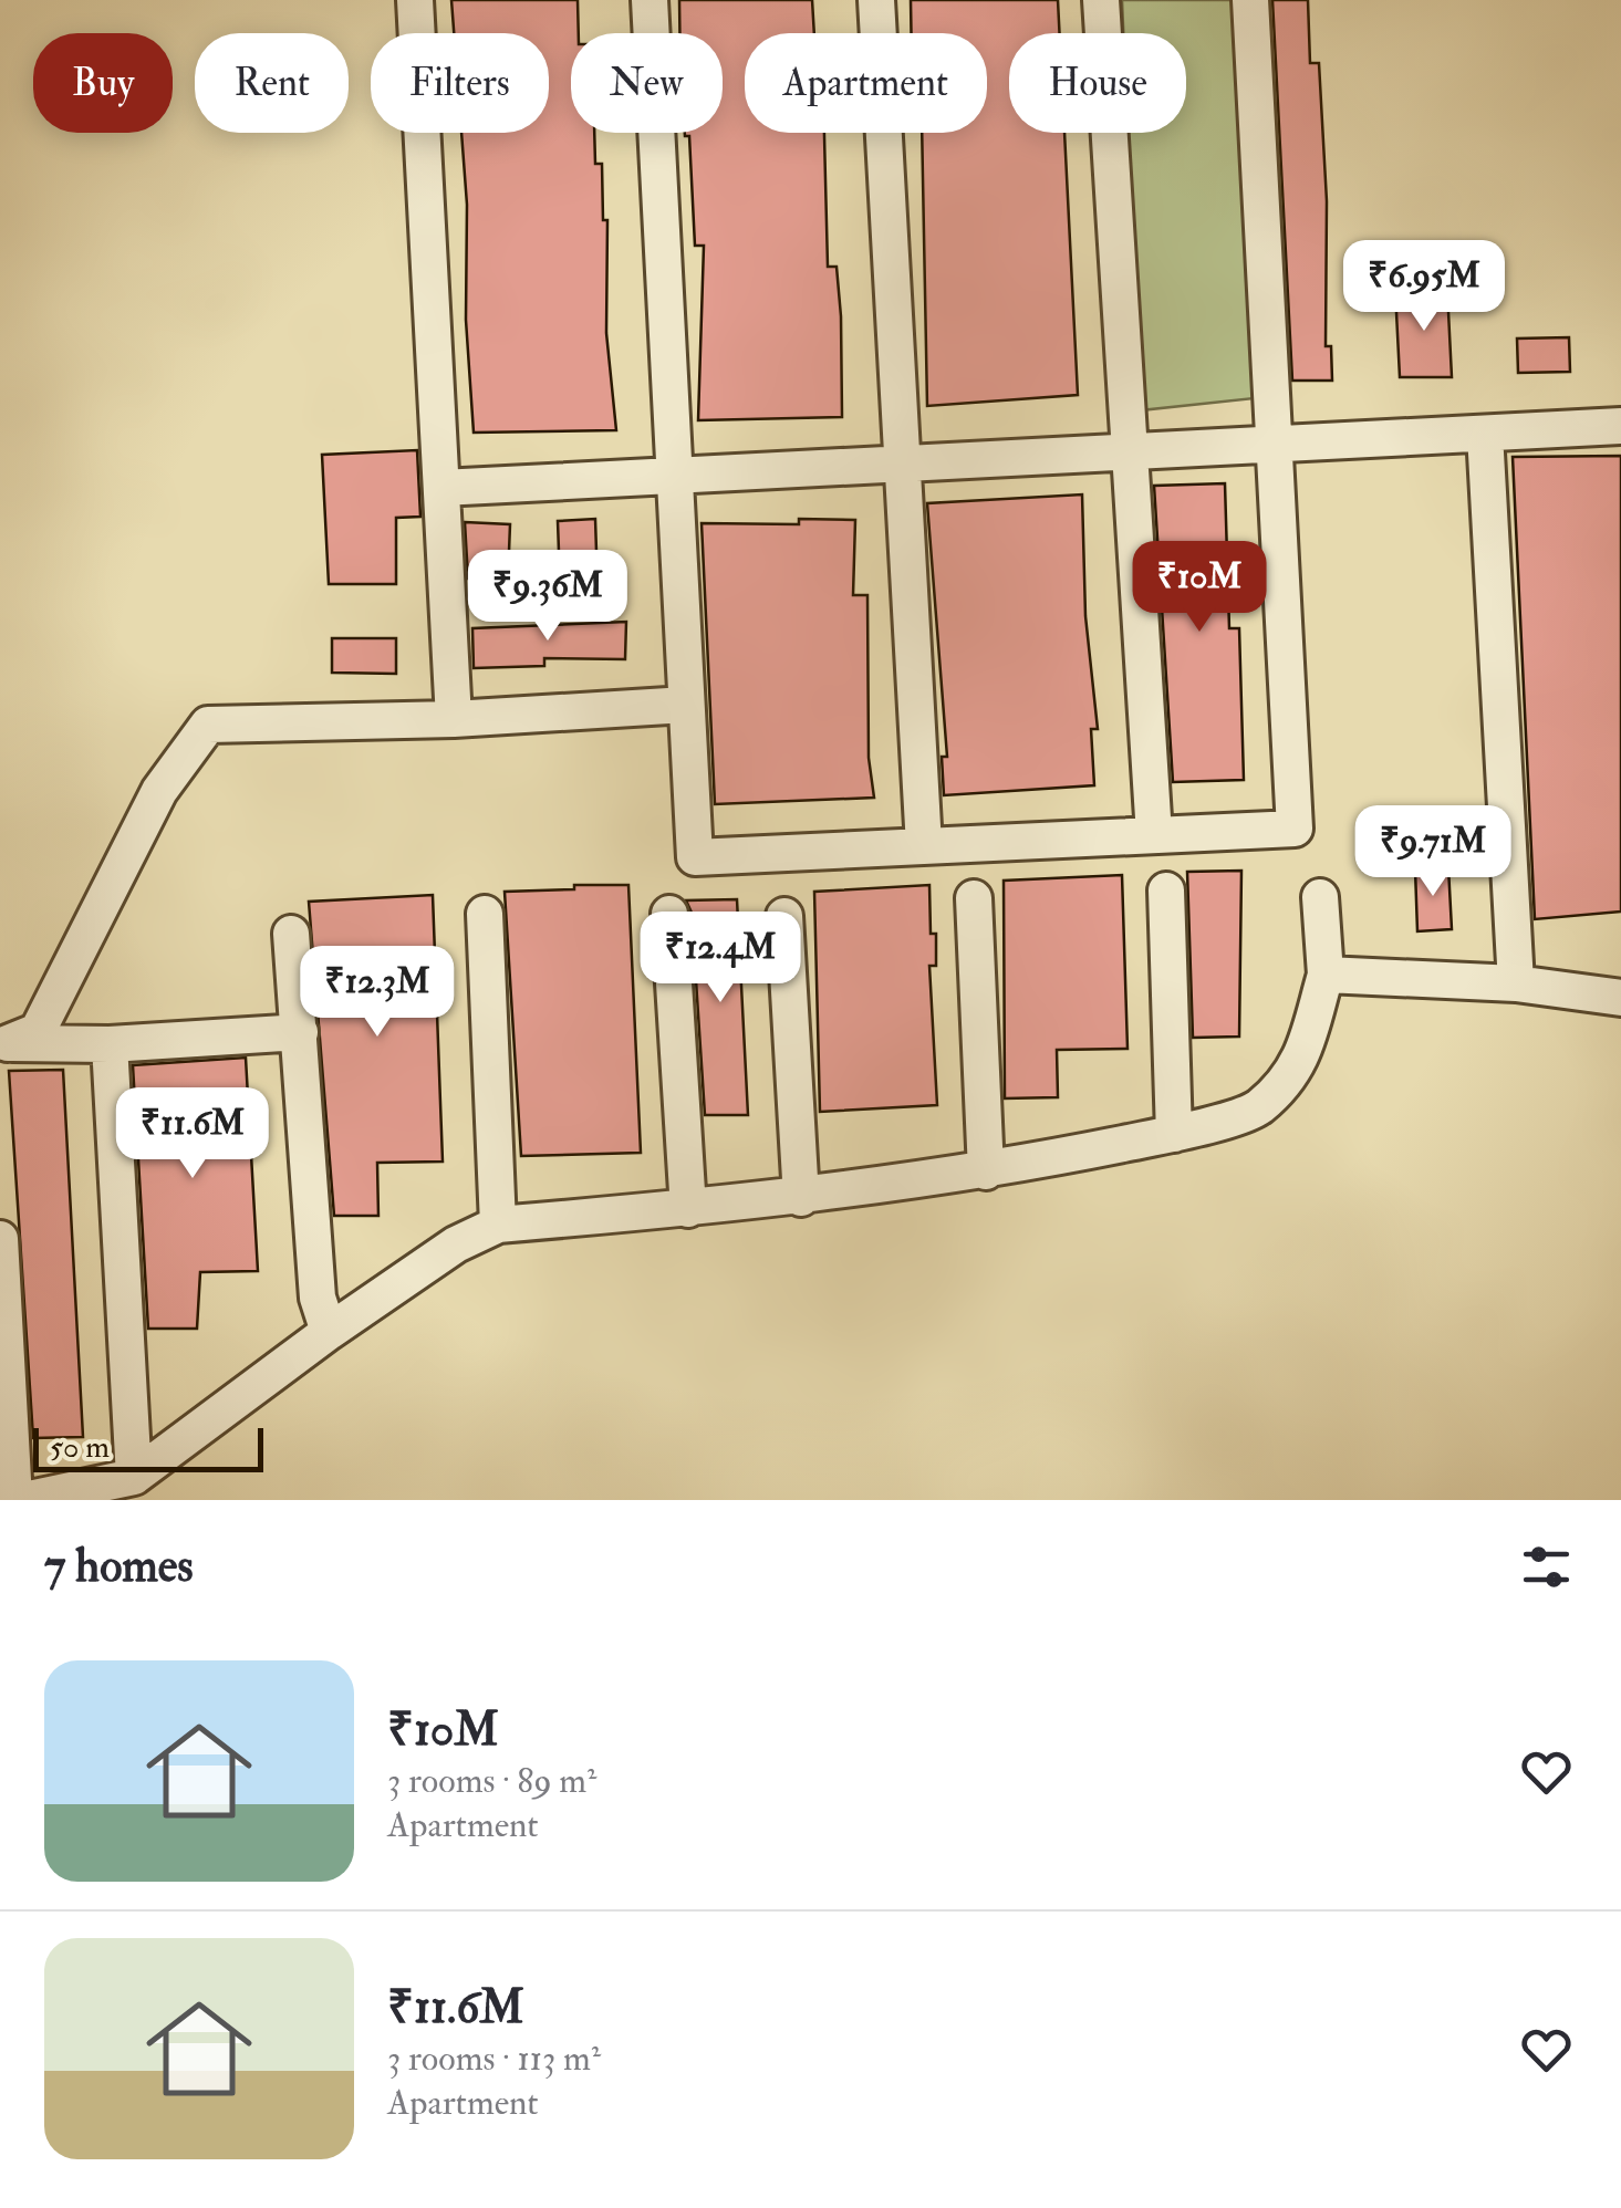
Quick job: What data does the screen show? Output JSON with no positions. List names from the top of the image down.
{
  "scale_bar": "50 m",
  "page": {
    "chip": [
      "Buy",
      "Rent",
      "Filters",
      "New",
      "Apartment",
      "House"
    ],
    "price": [
      "₹6.95M",
      "₹10M",
      "₹9.36M",
      "₹9.71M",
      "₹12.4M",
      "₹12.3M",
      "₹11.6M"
    ],
    "scale": "50 m",
    "heading": "7 homes",
    "list": [
      {
        "name": "₹10M",
        "note": "3 rooms · 89 m² · Apartment"
      },
      {
        "name": "₹11.6M",
        "note": "3 rooms · 113 m² · Apartment"
      }
    ]
  }
}
